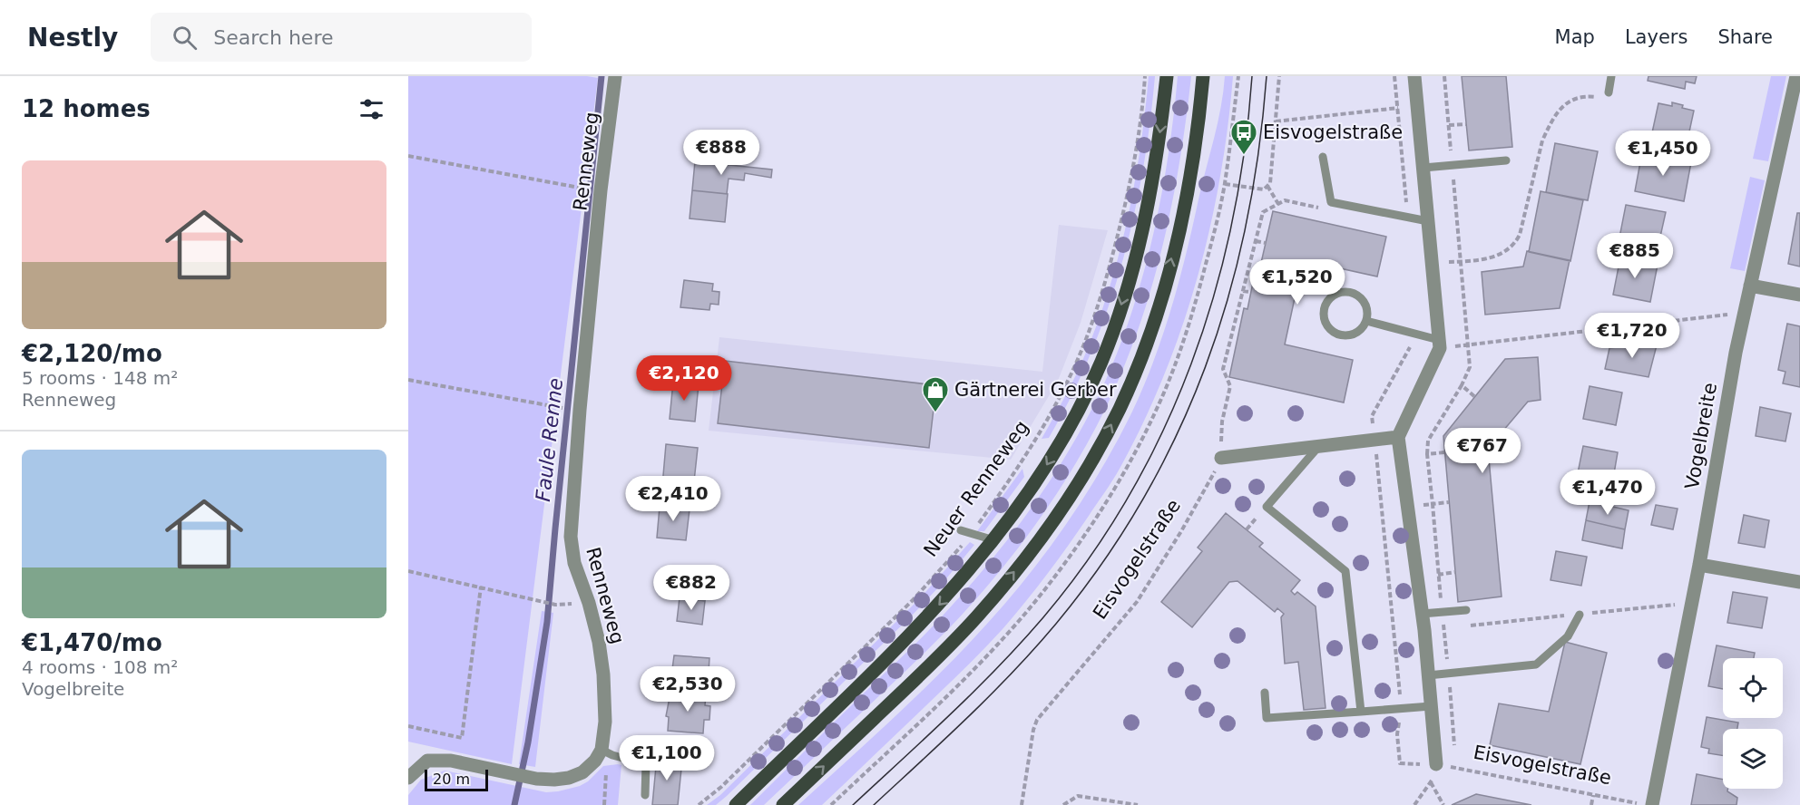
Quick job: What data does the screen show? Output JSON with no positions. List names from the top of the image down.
{
  "streets": {
    "street": ["Renneweg", "Vogelbreite"],
    "path": ["Neuer Renneweg", "Eisvogelstraße"]
  },
  "crossings": [
    ["Vogelbreite", "Eisvogelstraße"]
  ],
  "water": ["Faule Renne"],
  "places": {
    "bus stop": ["Eisvogelstraße"],
    "shop": ["Gärtnerei Gerber"]
  },
  "scale_bar": "20 m",
  "page": {
    "header": "Nestly",
    "search": "Search here",
    "nav": ["Map", "Layers", "Share"],
    "heading": "12 homes",
    "price": [
      "€888",
      "€1,450",
      "€885",
      "€1,520",
      "€1,720",
      "€2,120",
      "€767",
      "€1,470",
      "€2,410",
      "€882",
      "€2,530",
      "€1,100"
    ],
    "list": [
      {
        "name": "€2,120/mo",
        "note": "5 rooms · 148 m² · Renneweg"
      },
      {
        "name": "€1,470/mo",
        "note": "4 rooms · 108 m² · Vogelbreite"
      }
    ],
    "scale": "20 m"
  }
}
